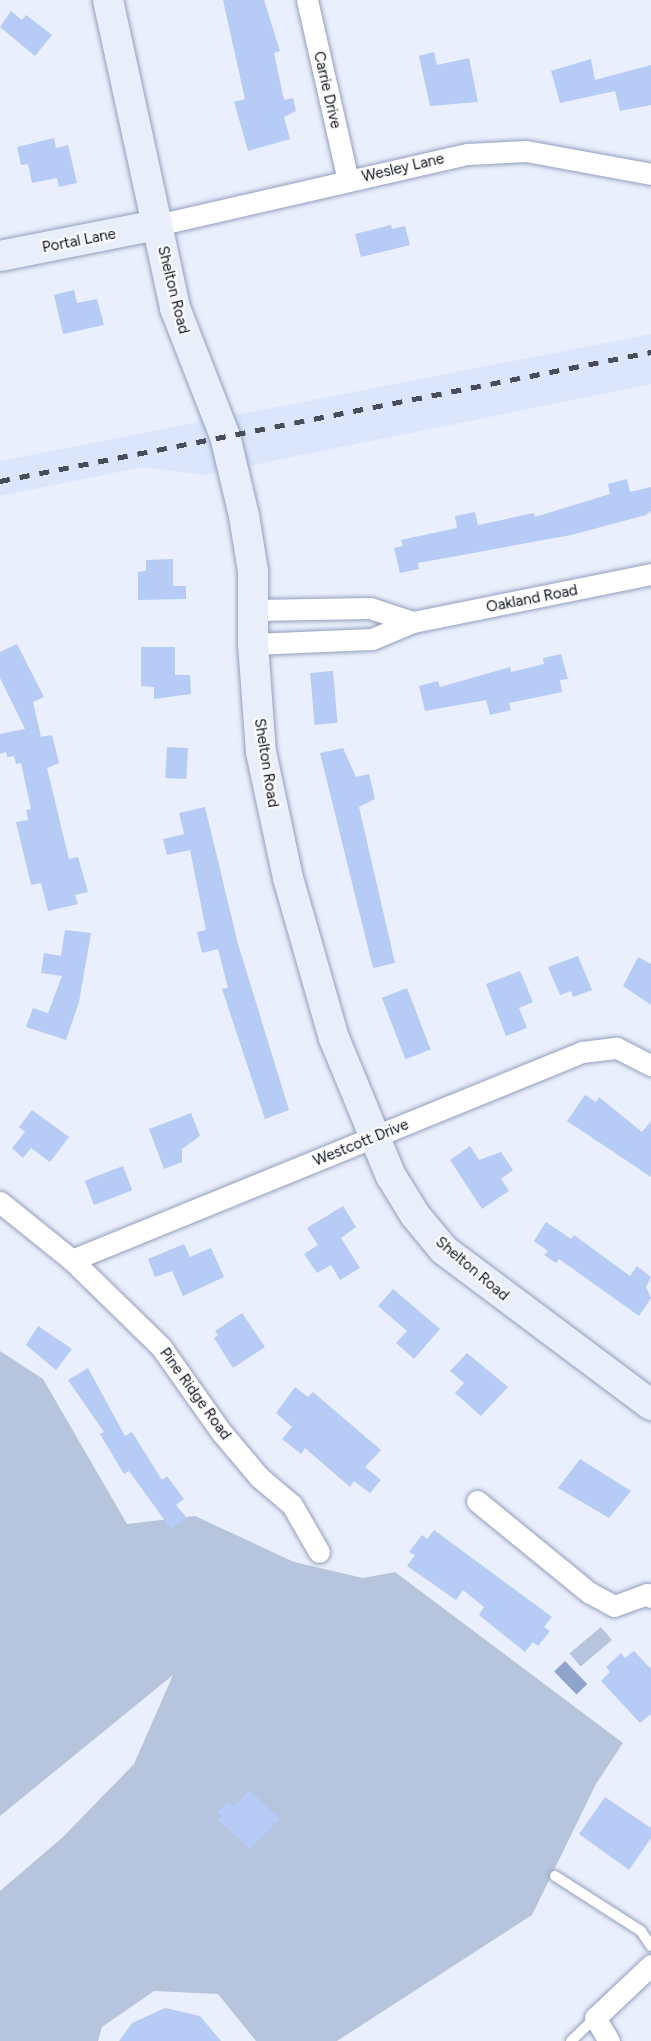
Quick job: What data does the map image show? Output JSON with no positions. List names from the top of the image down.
{
  "streets": {
    "street": [
      "Carrie Drive",
      "Wesley Lane",
      "Portal Lane",
      "Shelton Road",
      "Oakland Road",
      "Westcott Drive",
      "Pine Ridge Road"
    ]
  },
  "crossings": [
    ["Carrie Drive", "Wesley Lane"],
    ["Wesley Lane", "Portal Lane"],
    ["Wesley Lane", "Shelton Road"],
    ["Portal Lane", "Shelton Road"],
    ["Shelton Road", "Oakland Road"],
    ["Shelton Road", "Westcott Drive"],
    ["Westcott Drive", "Pine Ridge Road"]
  ]
}
